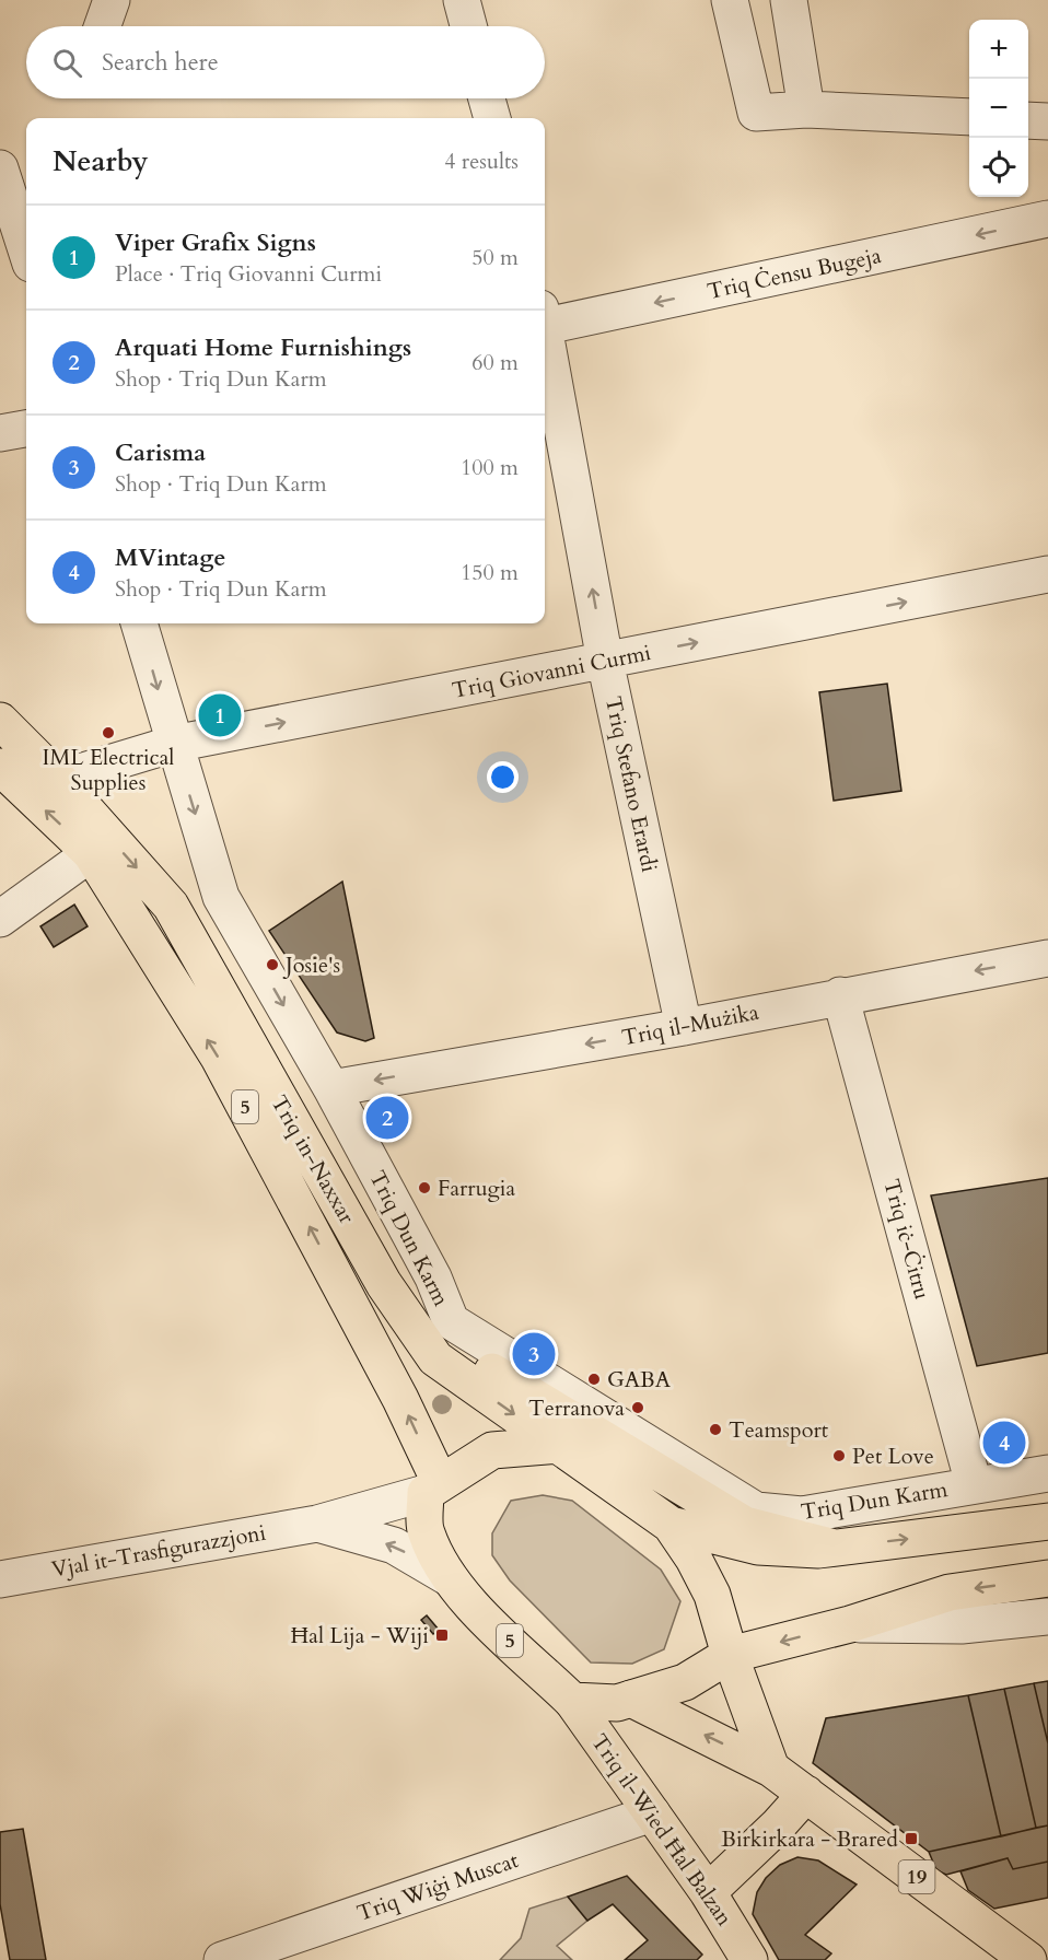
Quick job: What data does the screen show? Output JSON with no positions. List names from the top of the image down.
{
  "streets": {
    "main road": [
      "5",
      "Triq in-Naxxar",
      "Triq Dun Karm",
      "Triq il-Wied Ħal Balzan",
      "19"
    ],
    "street": [
      "Triq Ċensu Bugeja",
      "Triq Giovanni Curmi",
      "Triq Stefano Erardi",
      "Triq il-Mużika",
      "Triq iċ-Ċitru",
      "Vjal it-Trasfigurazzjoni",
      "Triq Wiġi Muscat"
    ]
  },
  "crossings": [
    ["Triq Giovanni Curmi", "Triq Stefano Erardi"],
    ["Triq Giovanni Curmi", "Triq in-Naxxar"],
    ["Triq Giovanni Curmi", "Triq Dun Karm"],
    ["Triq Stefano Erardi", "Triq il-Mużika"],
    ["Triq il-Mużika", "Triq Dun Karm"],
    ["Triq il-Mużika", "Triq iċ-Ċitru"],
    ["Triq in-Naxxar", "Triq Dun Karm"],
    ["Triq in-Naxxar", "Vjal it-Trasfigurazzjoni"],
    ["Triq in-Naxxar", "Triq il-Wied Ħal Balzan"],
    ["Triq in-Naxxar", "19"],
    ["Triq Dun Karm", "Triq iċ-Ċitru"],
    ["Triq il-Wied Ħal Balzan", "Triq Wiġi Muscat"]
  ],
  "one_way": ["Triq Giovanni Curmi", "Triq Stefano Erardi", "Triq il-Mużika"],
  "places": {
    "other": [
      "IML Electrical Supplies",
      "Josie's",
      "Farrugia",
      "GABA",
      "Terranova",
      "Teamsport",
      "Pet Love"
    ],
    "transit": ["Ħal Lija - Wiji", "Birkirkara - Brared"]
  },
  "page": {
    "map_buttons": ["+", "−"],
    "search": "Search here",
    "heading": ["Nearby", "4 results"],
    "list": [
      {
        "mark": "1",
        "name": "Viper Grafix Signs",
        "note": "Place · Triq Giovanni Curmi",
        "value": "50 m"
      },
      {
        "mark": "2",
        "name": "Arquati Home Furnishings",
        "note": "Shop · Triq Dun Karm",
        "value": "60 m"
      },
      {
        "mark": "3",
        "name": "Carisma",
        "note": "Shop · Triq Dun Karm",
        "value": "100 m"
      },
      {
        "mark": "4",
        "name": "MVintage",
        "note": "Shop · Triq Dun Karm",
        "value": "150 m"
      }
    ],
    "pins": [
      "1",
      "2",
      "3",
      "4"
    ]
  }
}
